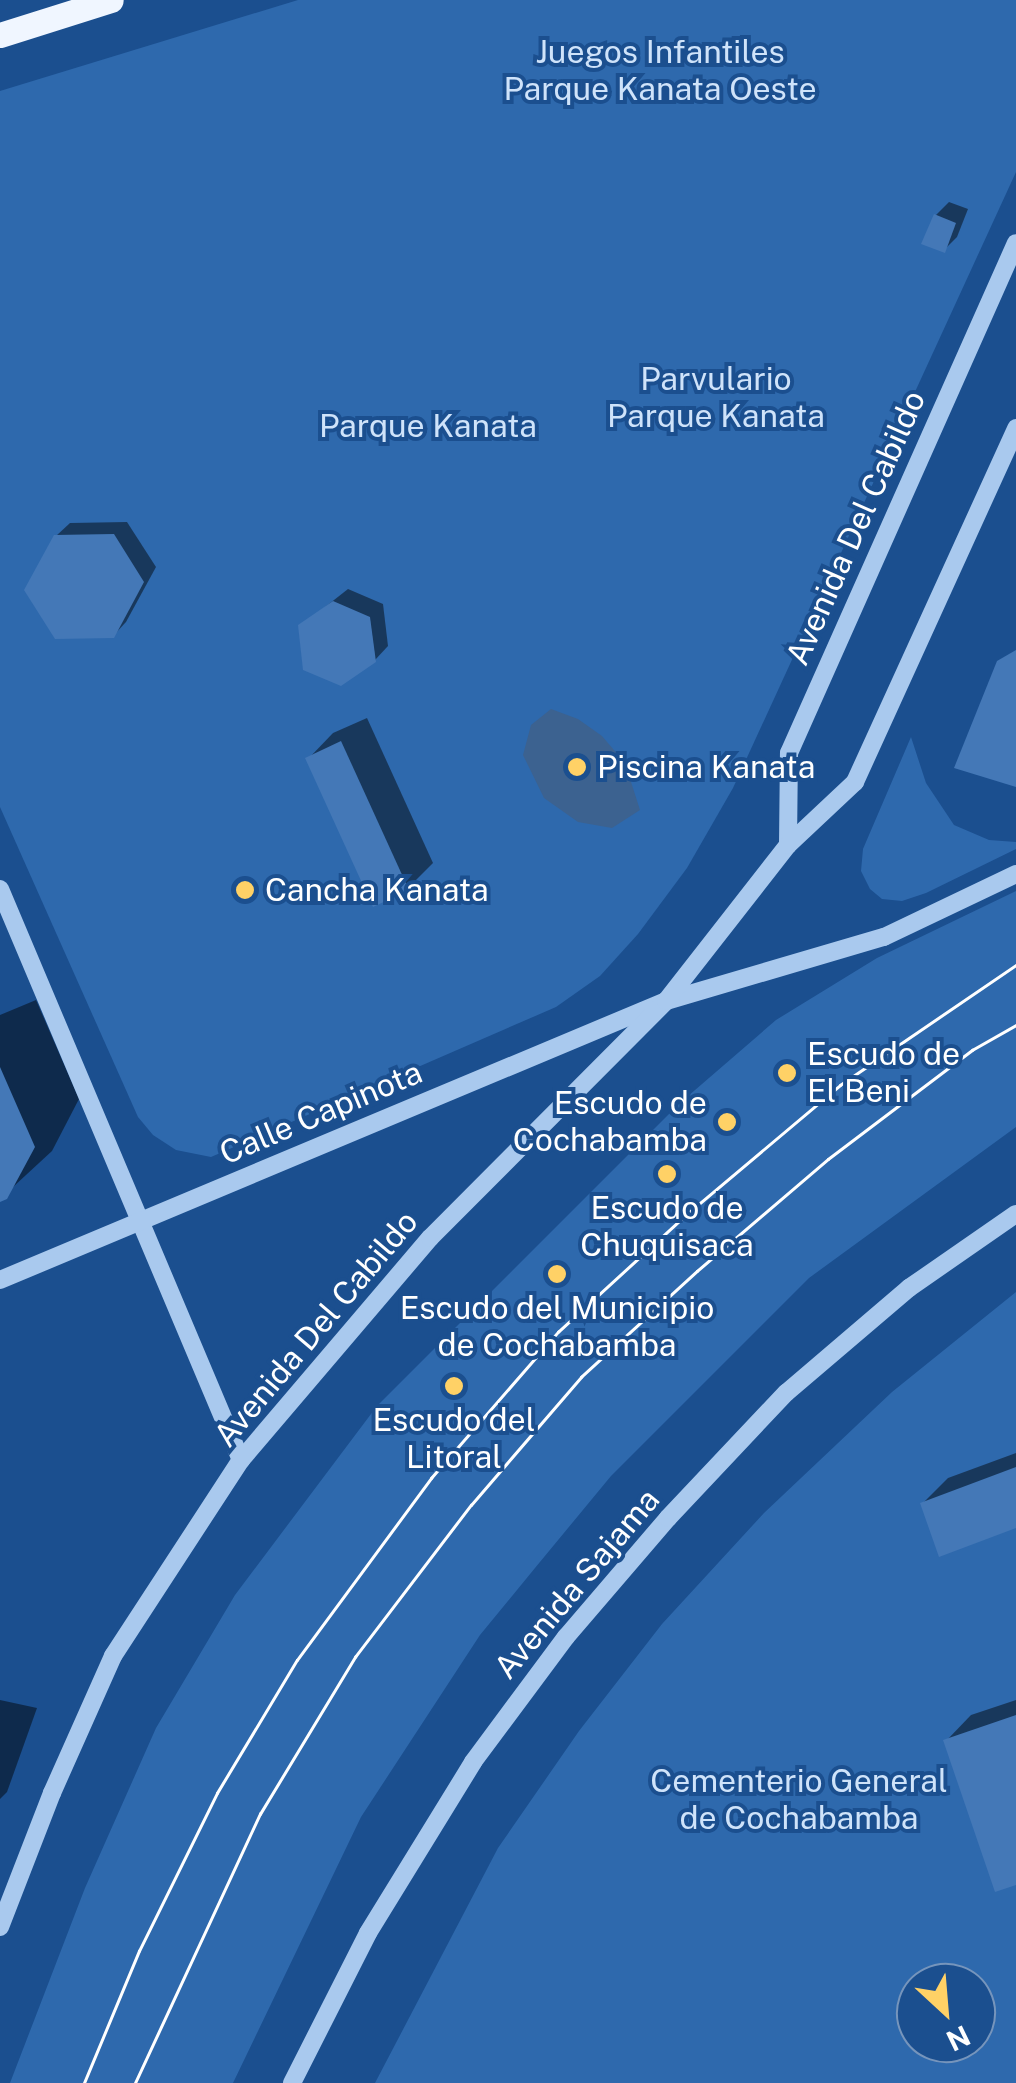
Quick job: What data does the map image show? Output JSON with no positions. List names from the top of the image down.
{
  "streets": {
    "street": ["Avenida Del Cabildo", "Calle Capinota", "Avenida Sajama"]
  },
  "crossings": [
    ["Avenida Del Cabildo", "Calle Capinota"]
  ],
  "parks": [
    "Juegos Infantiles Parque Kanata Oeste",
    "Parvulario Parque Kanata",
    "Parque Kanata",
    "Cementerio General de Cochabamba"
  ],
  "places": [
    "Piscina Kanata",
    "Cancha Kanata",
    "Escudo de El Beni",
    "Escudo de Cochabamba",
    "Escudo de Chuquisaca",
    "Escudo del Municipio de Cochabamba",
    "Escudo del Litoral"
  ],
  "north": "bottom right"
}
